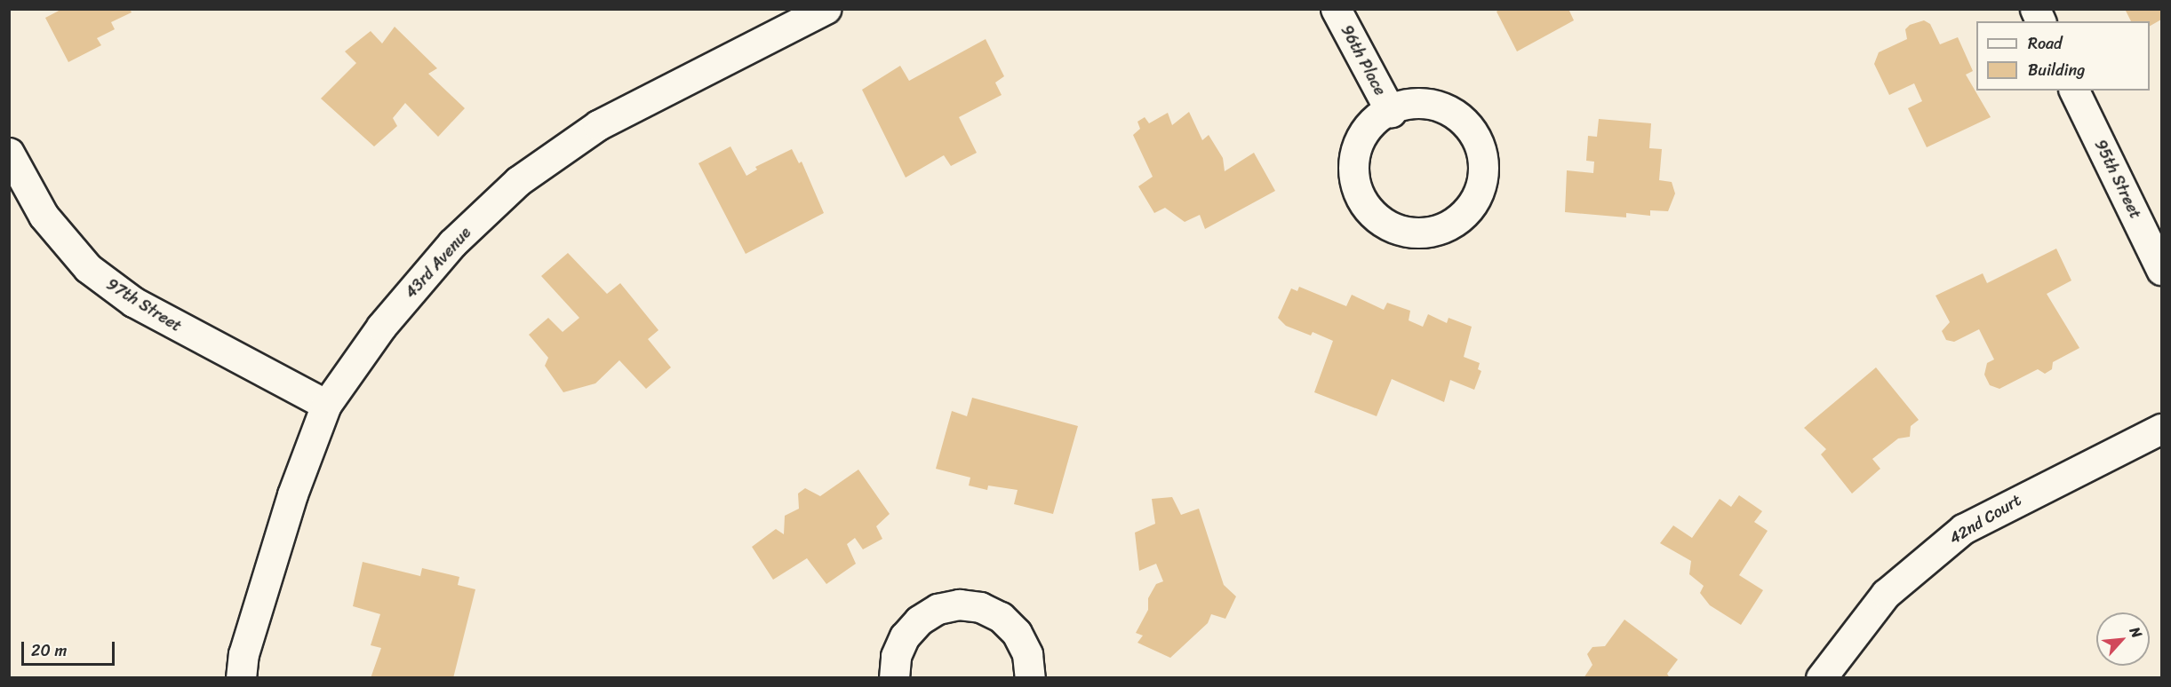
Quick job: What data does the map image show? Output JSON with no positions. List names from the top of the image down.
{
  "streets": {
    "street": [
      "96th Place",
      "95th Street",
      "43rd Avenue",
      "97th Street",
      "42nd Court"
    ]
  },
  "crossings": [
    ["43rd Avenue", "97th Street"]
  ],
  "legend": ["Road", "Building"],
  "scale_bar": "20 m",
  "north": "top right"
}
